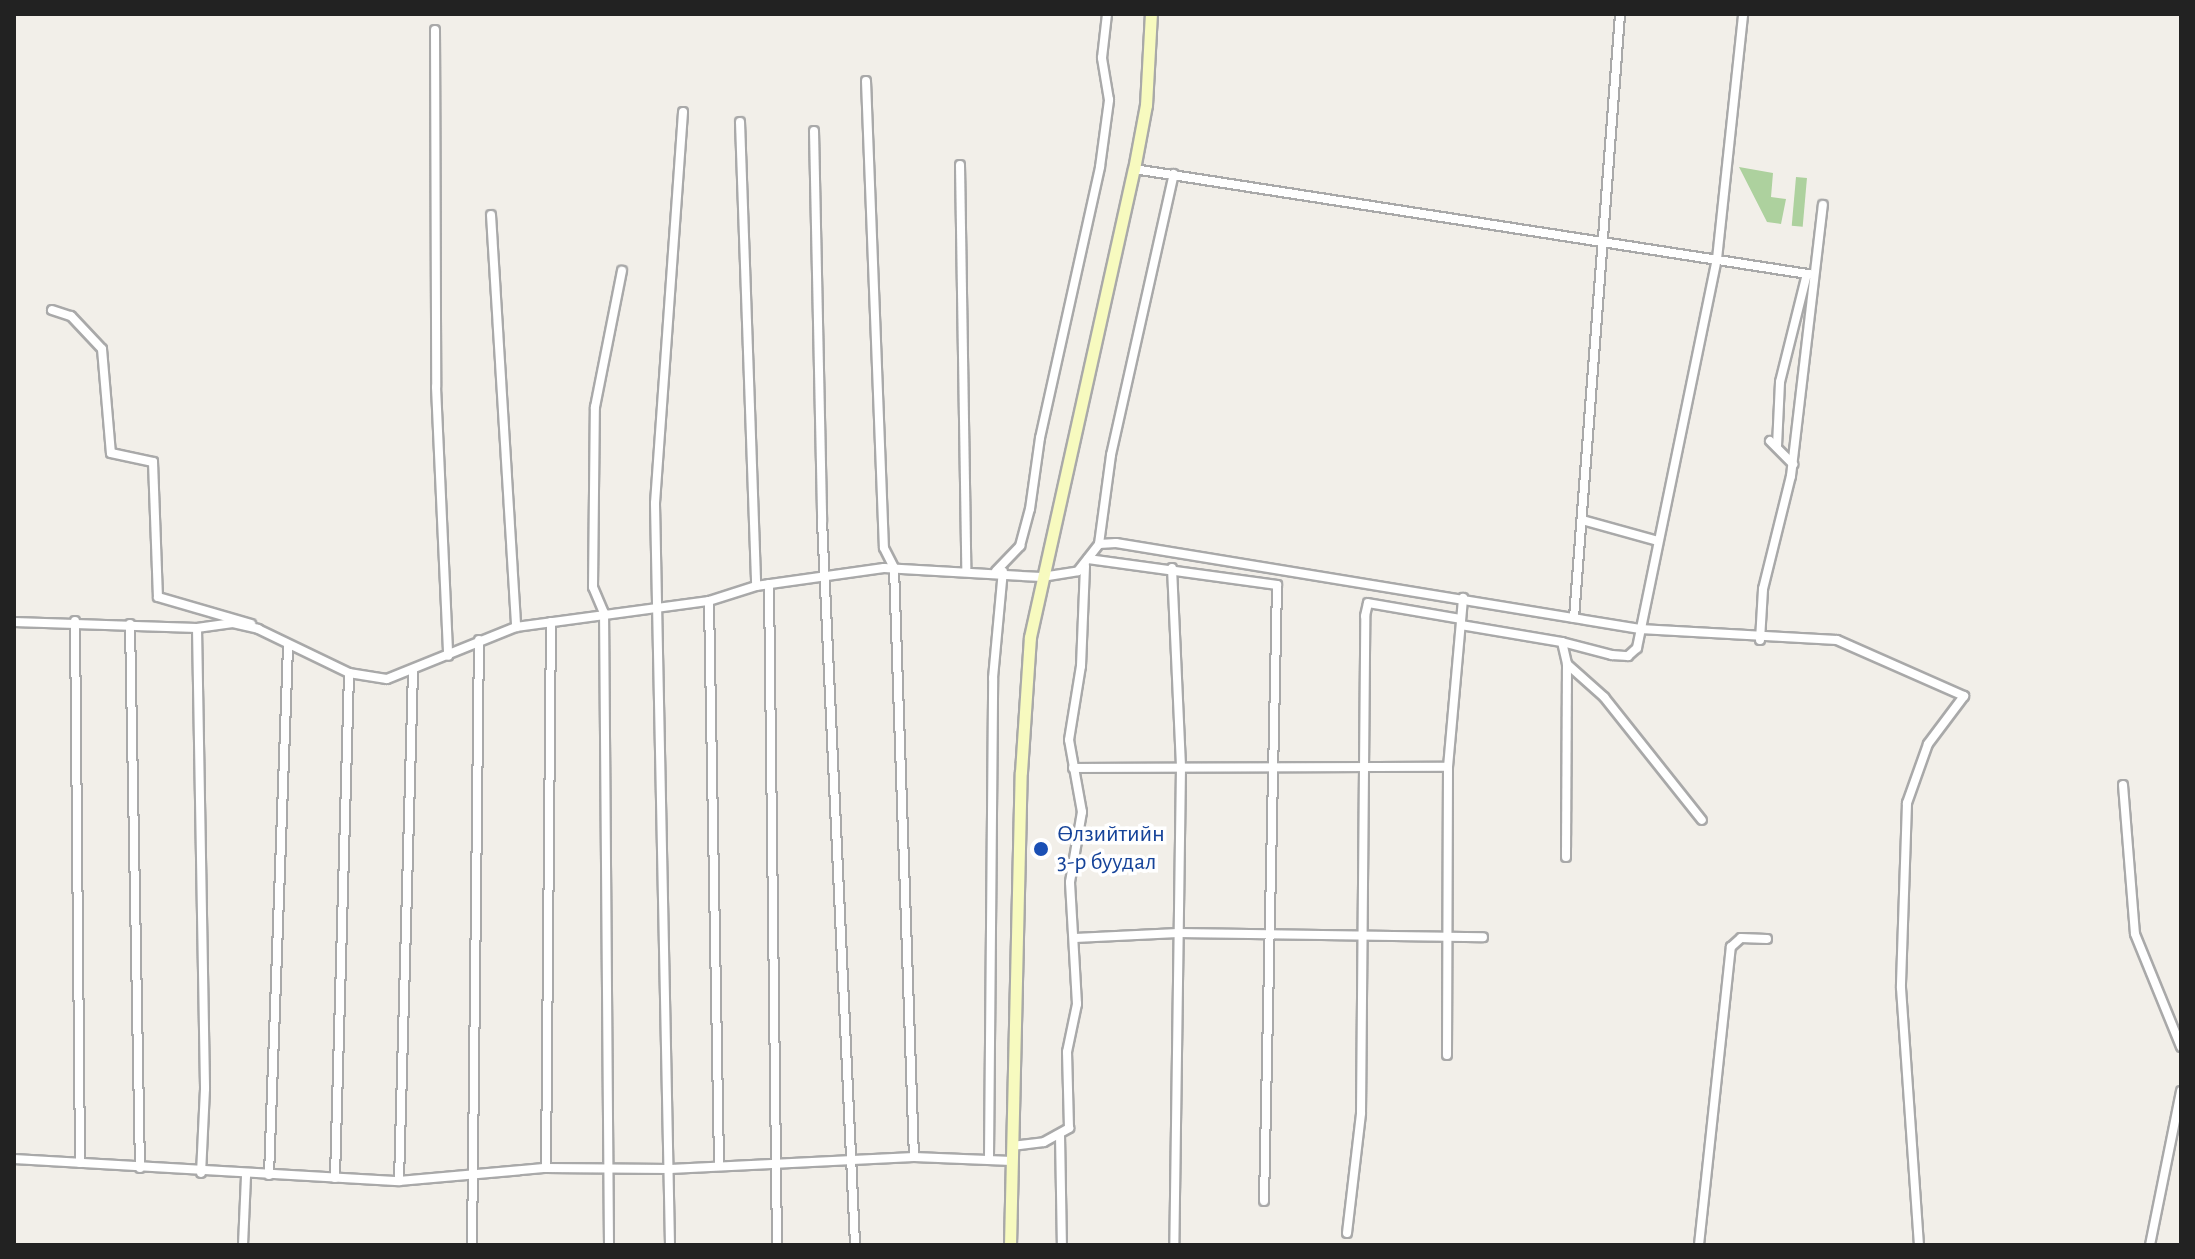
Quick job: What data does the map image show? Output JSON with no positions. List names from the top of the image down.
{
  "places": ["Өлзийтийн 3-р буудал"]
}
